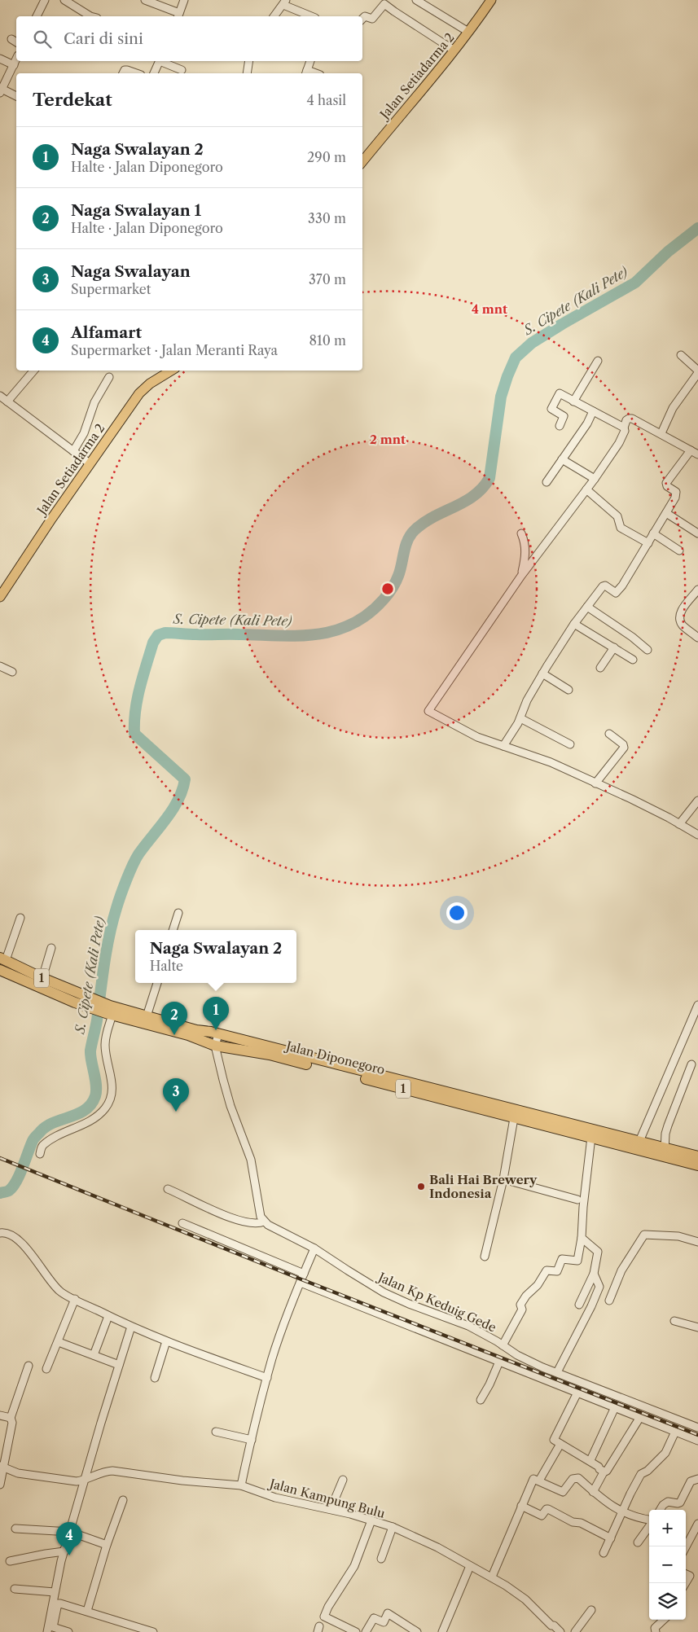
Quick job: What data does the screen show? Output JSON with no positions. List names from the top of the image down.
{
  "streets": {
    "highway": ["1", "Jalan Diponegoro"],
    "main road": ["Jalan Setiadarma 2"],
    "street": ["Jalan Kp Keduig Gede", "Jalan Kampung Bulu"]
  },
  "crossings": [
    ["1", "Jalan Diponegoro"]
  ],
  "water": ["S. Cipete (Kali Pete)"],
  "places": ["Bali Hai Brewery Indonesia"],
  "page": {
    "search": "Cari di sini",
    "heading": ["Terdekat", "4 hasil"],
    "list": [
      {
        "mark": "1",
        "name": "Naga Swalayan 2",
        "note": "Halte · Jalan Diponegoro",
        "value": "290 m"
      },
      {
        "mark": "2",
        "name": "Naga Swalayan 1",
        "note": "Halte · Jalan Diponegoro",
        "value": "330 m"
      },
      {
        "mark": "3",
        "name": "Naga Swalayan",
        "note": "Supermarket",
        "value": "370 m"
      },
      {
        "mark": "4",
        "name": "Alfamart",
        "note": "Supermarket · Jalan Meranti Raya",
        "value": "810 m"
      }
    ],
    "popup": ["Naga Swalayan 2", "Halte"],
    "pins": [
      "1",
      "2",
      "3",
      "4"
    ],
    "map_buttons": ["+", "−"]
  },
  "rings": ["4 mnt", "2 mnt"]
}
